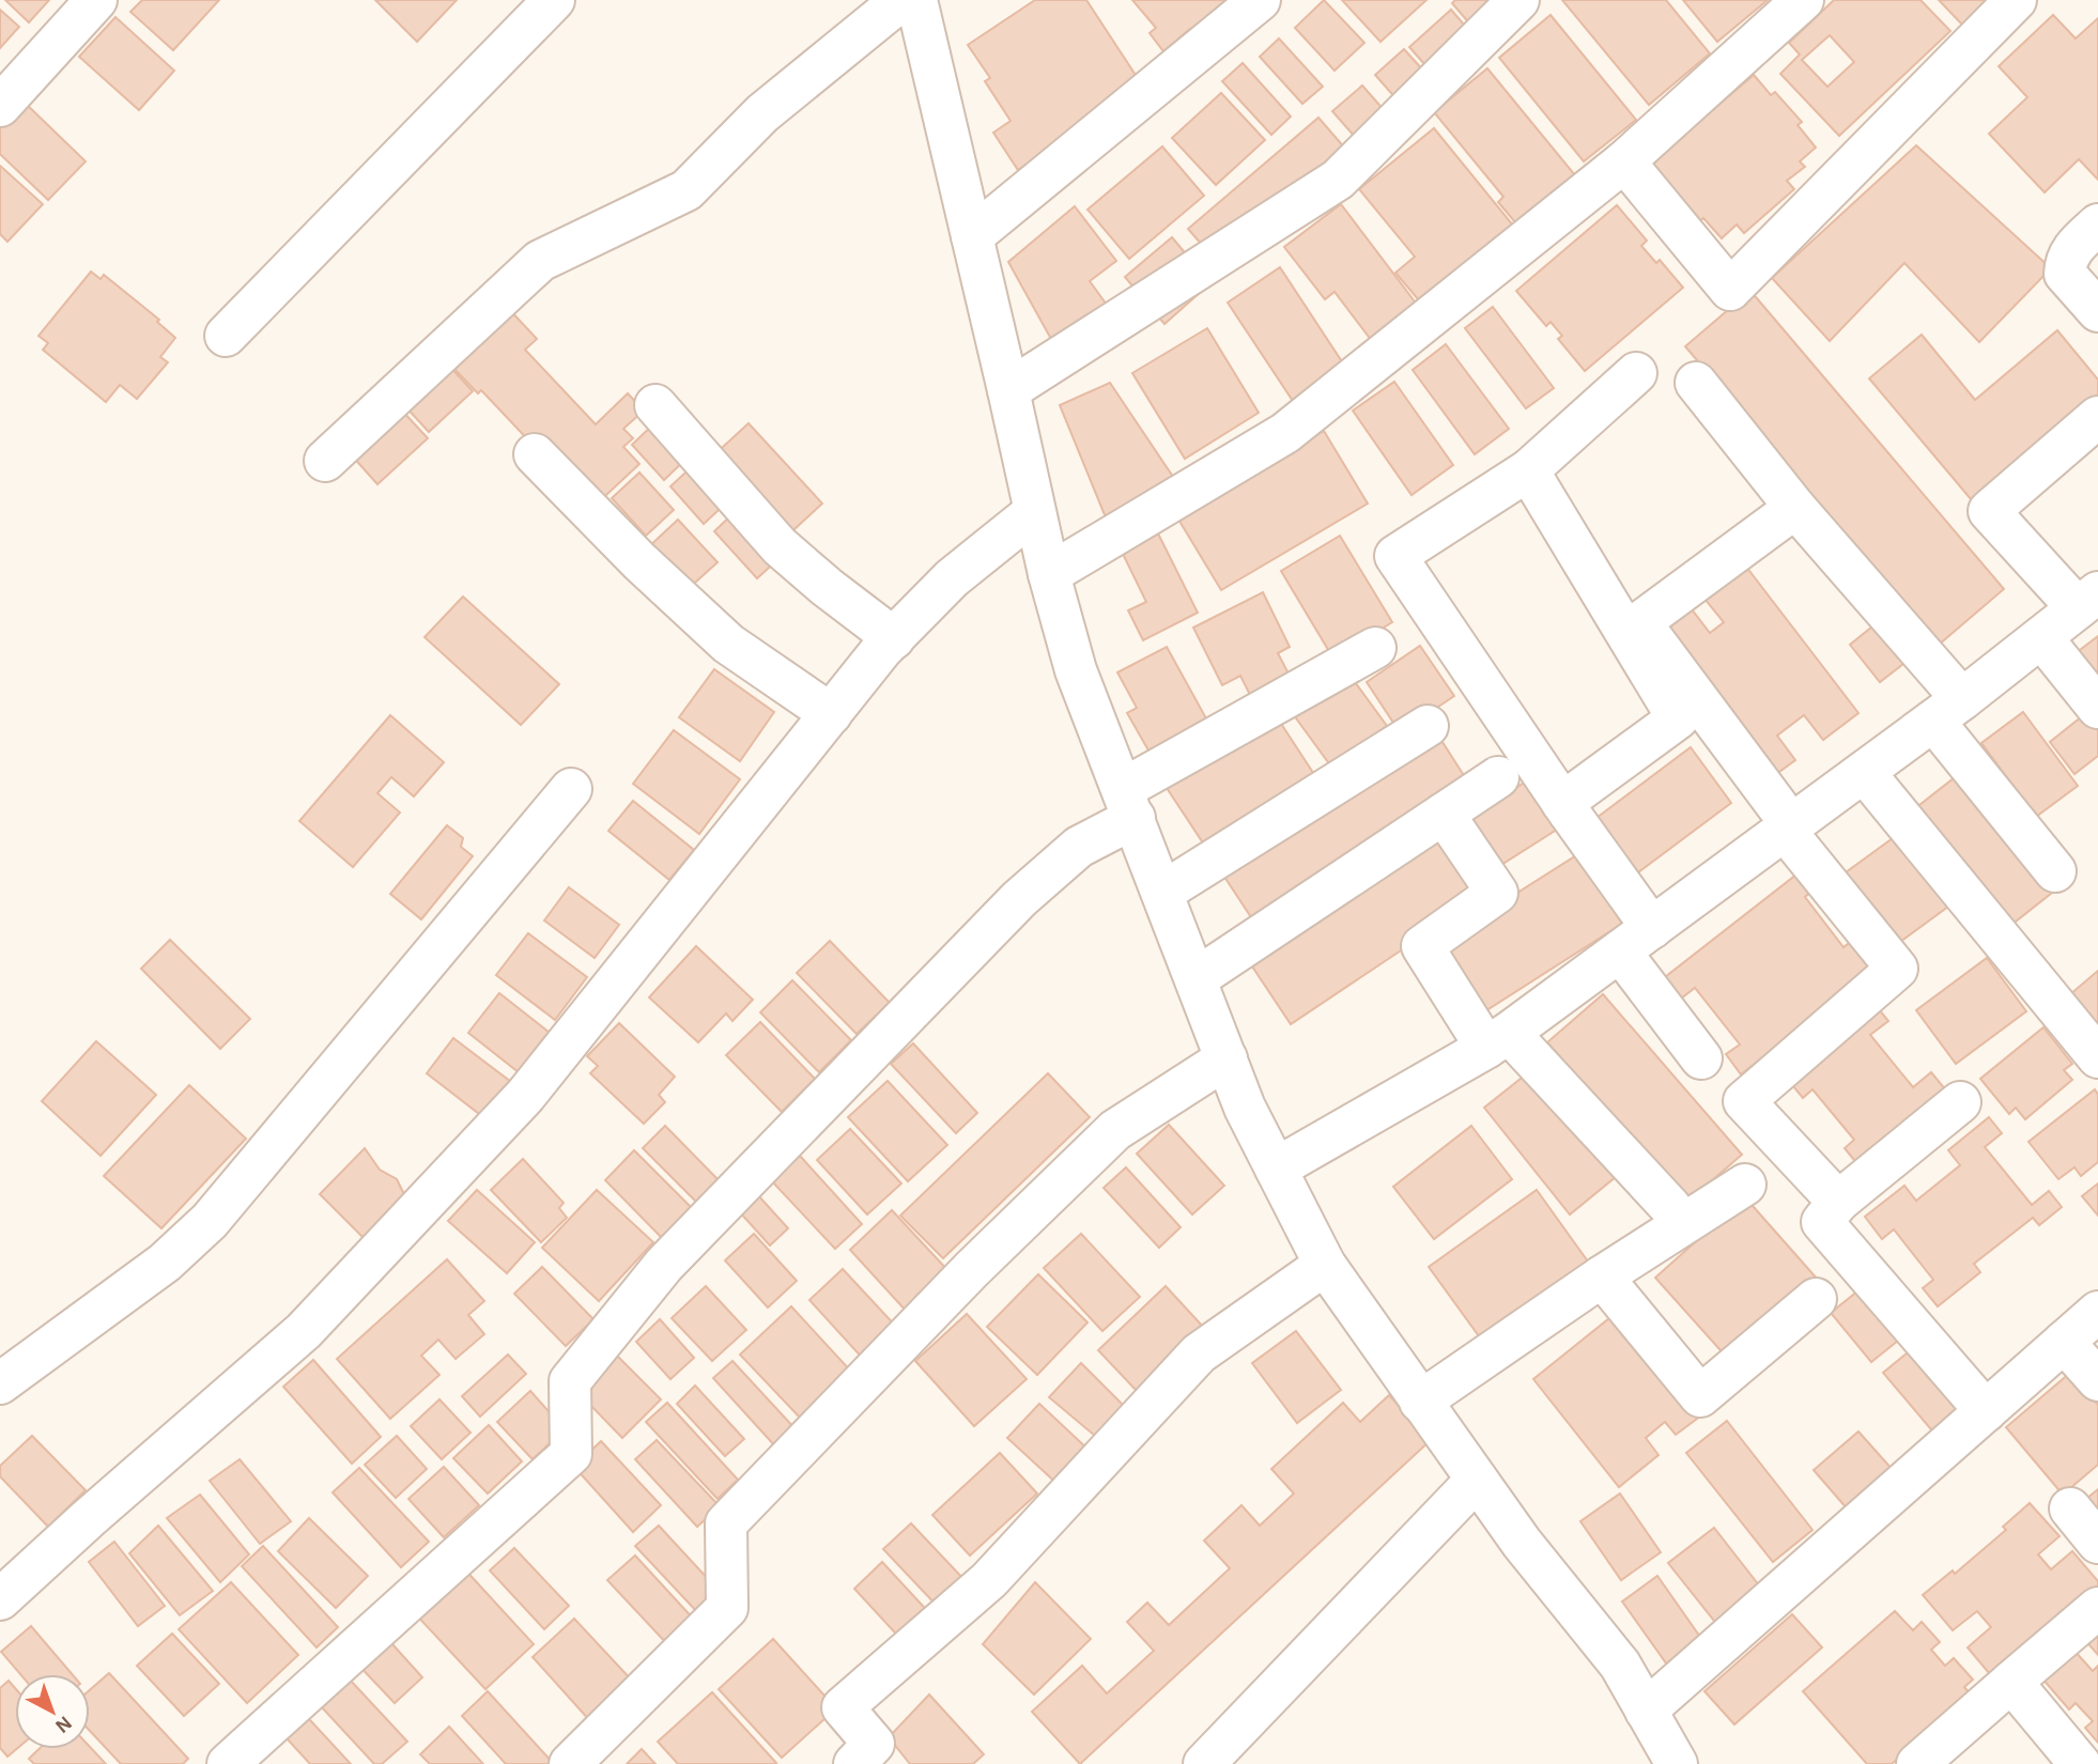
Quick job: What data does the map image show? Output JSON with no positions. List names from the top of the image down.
{
  "north": "bottom right"
}
